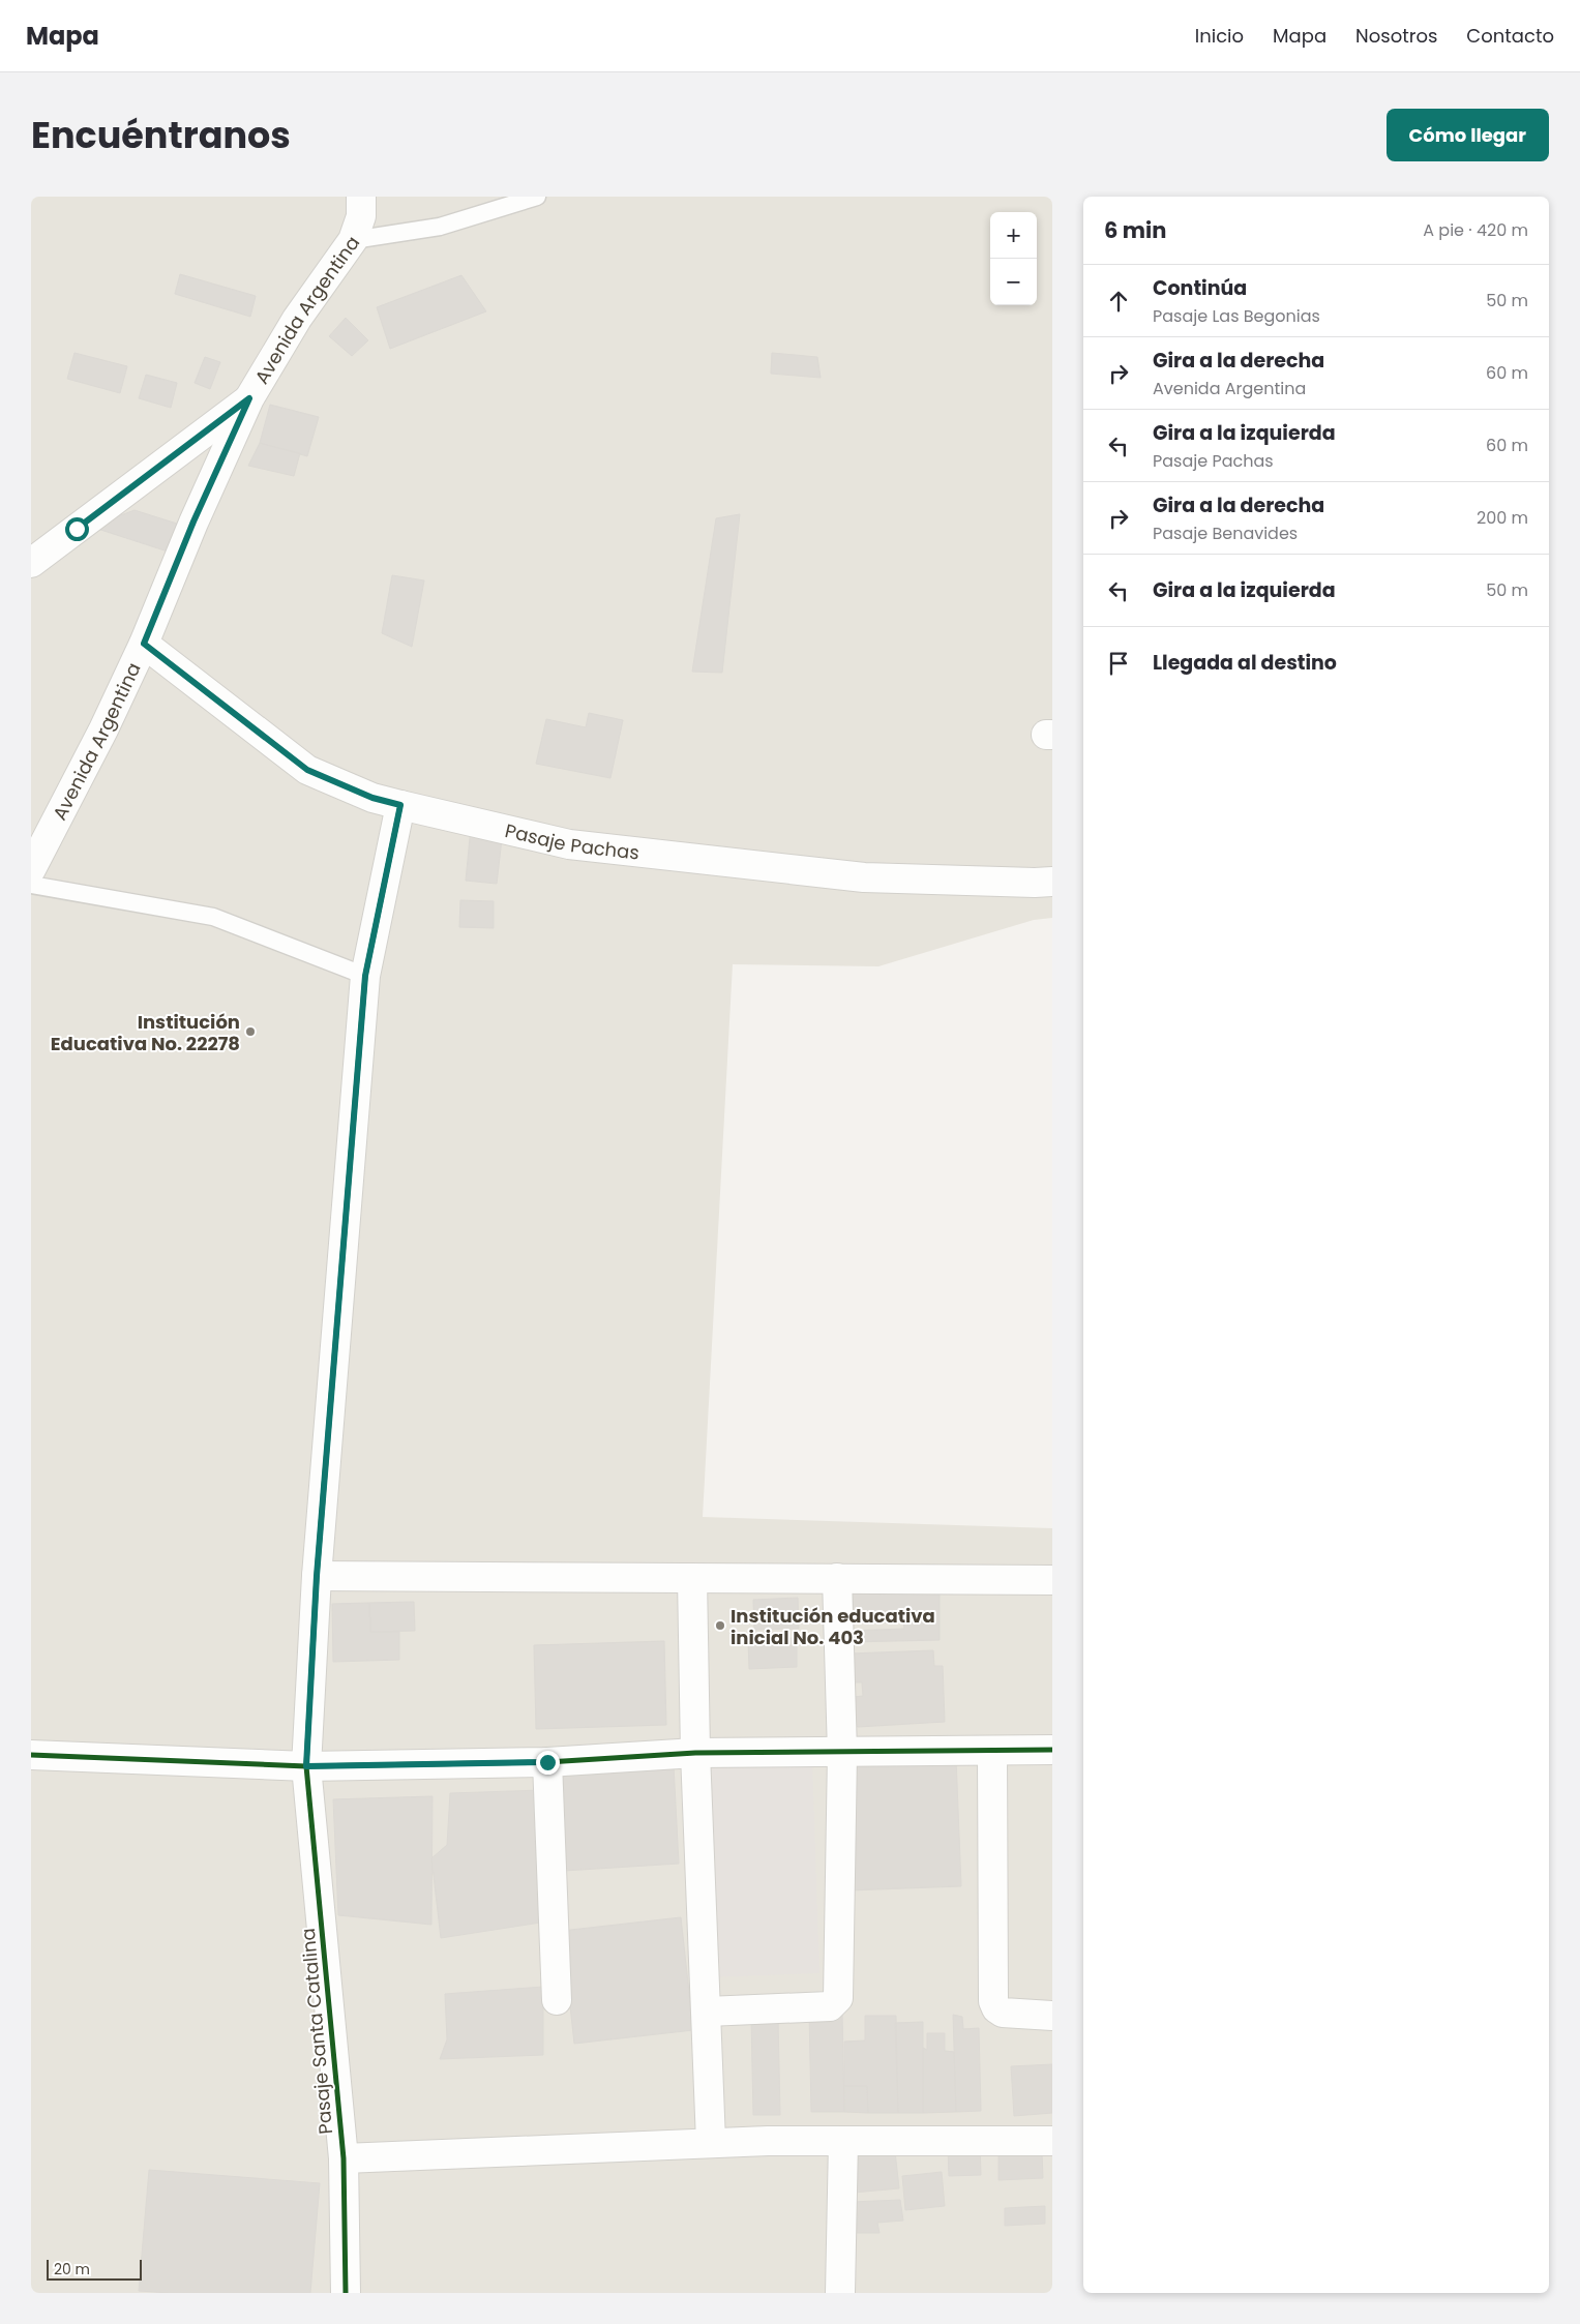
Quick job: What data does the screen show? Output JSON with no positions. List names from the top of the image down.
{
  "streets": {
    "street": ["Avenida Argentina", "Pasaje Pachas", "Pasaje Santa Catalina"]
  },
  "crossings": [
    ["Avenida Argentina", "Pasaje Pachas"],
    ["Pasaje Pachas", "Pasaje Santa Catalina"]
  ],
  "places": ["Institución Educativa No. 22278", "Institución educativa inicial No. 403"],
  "scale_bar": "20 m",
  "page": {
    "header": "Mapa",
    "nav": [
      "Inicio",
      "Mapa",
      "Nosotros",
      "Contacto"
    ],
    "title": "Encuéntranos",
    "buttons": "Cómo llegar",
    "heading": ["6 min", "A pie · 420 m"],
    "map_buttons": ["+", "−"],
    "list": [
      ["Continúa", "Pasaje Las Begonias", "50 m"],
      ["Gira a la derecha", "Avenida Argentina", "60 m"],
      ["Gira a la izquierda", "Pasaje Pachas", "60 m"],
      ["Gira a la derecha", "Pasaje Benavides", "200 m"],
      ["Gira a la izquierda", "50 m"],
      "Llegada al destino"
    ],
    "scale": "20 m"
  }
}
